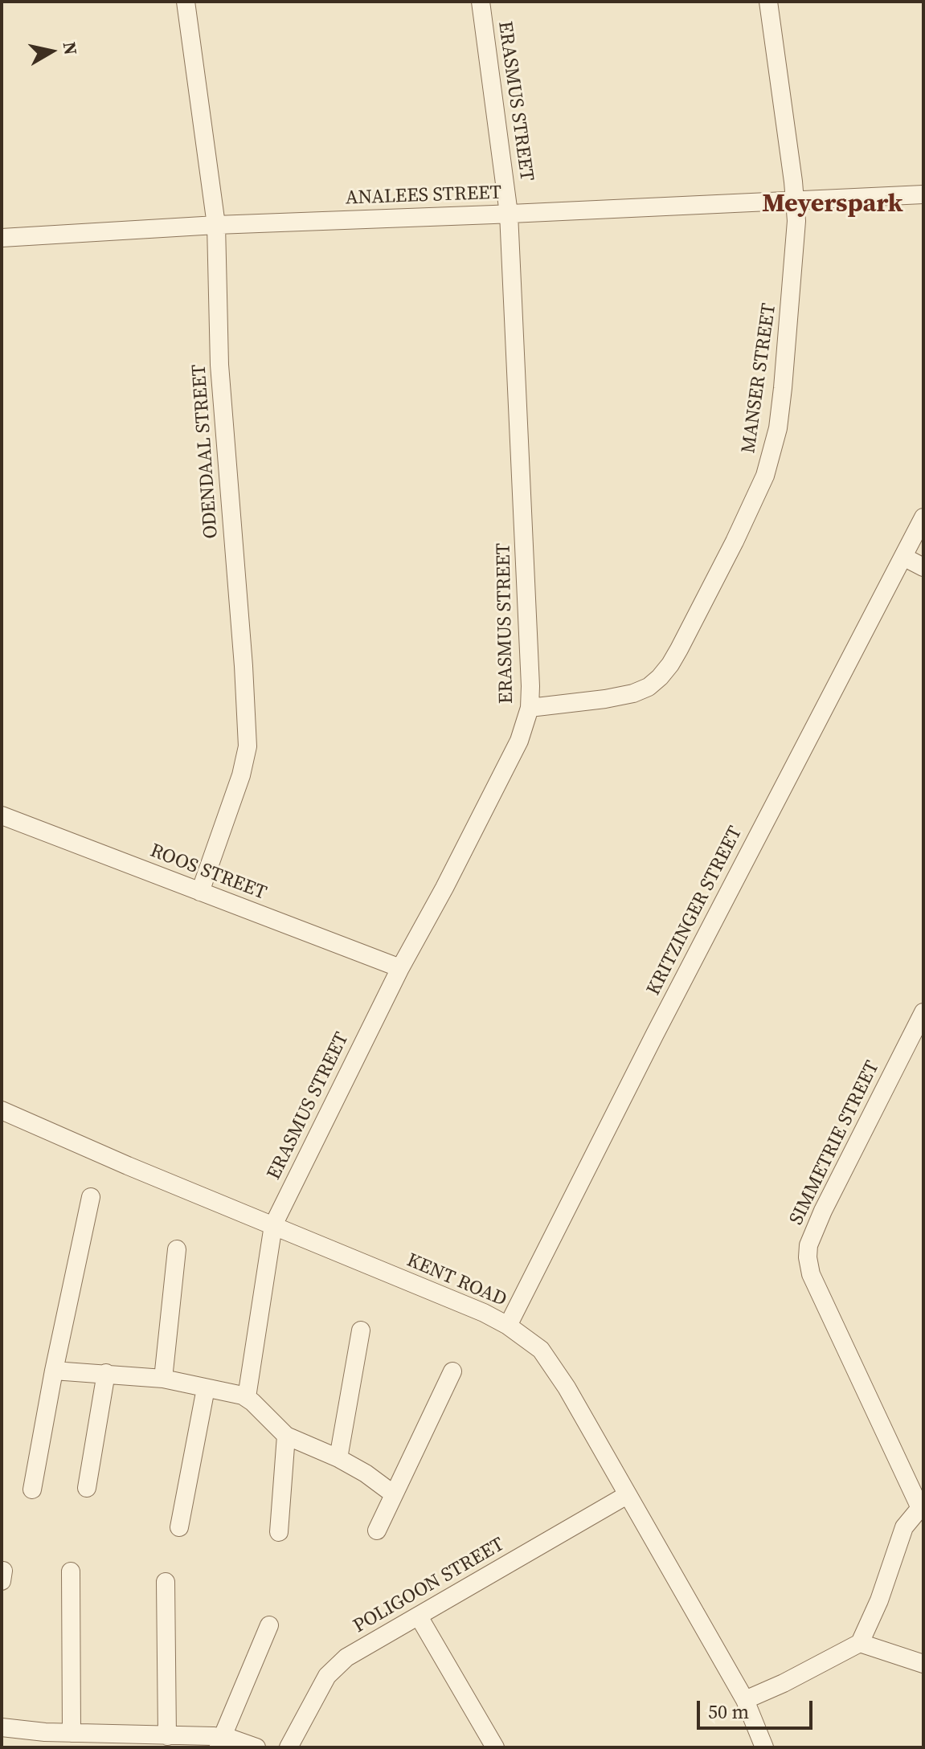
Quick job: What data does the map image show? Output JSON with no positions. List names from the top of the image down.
{
  "streets": {
    "street": [
      "ERASMUS STREET",
      "ANALEES STREET",
      "MANSER STREET",
      "ODENDAAL STREET",
      "ROOS STREET",
      "KRITZINGER STREET",
      "SIMMETRIE STREET",
      "KENT ROAD",
      "POLIGOON STREET"
    ]
  },
  "crossings": [
    ["ERASMUS STREET", "ANALEES STREET"],
    ["ERASMUS STREET", "MANSER STREET"],
    ["ERASMUS STREET", "ROOS STREET"],
    ["ERASMUS STREET", "KENT ROAD"],
    ["ANALEES STREET", "MANSER STREET"],
    ["ANALEES STREET", "ODENDAAL STREET"],
    ["ODENDAAL STREET", "ROOS STREET"],
    ["KRITZINGER STREET", "KENT ROAD"],
    ["KENT ROAD", "POLIGOON STREET"]
  ],
  "districts": ["Meyerspark"],
  "scale_bar": "50 m",
  "north": "right"
}
